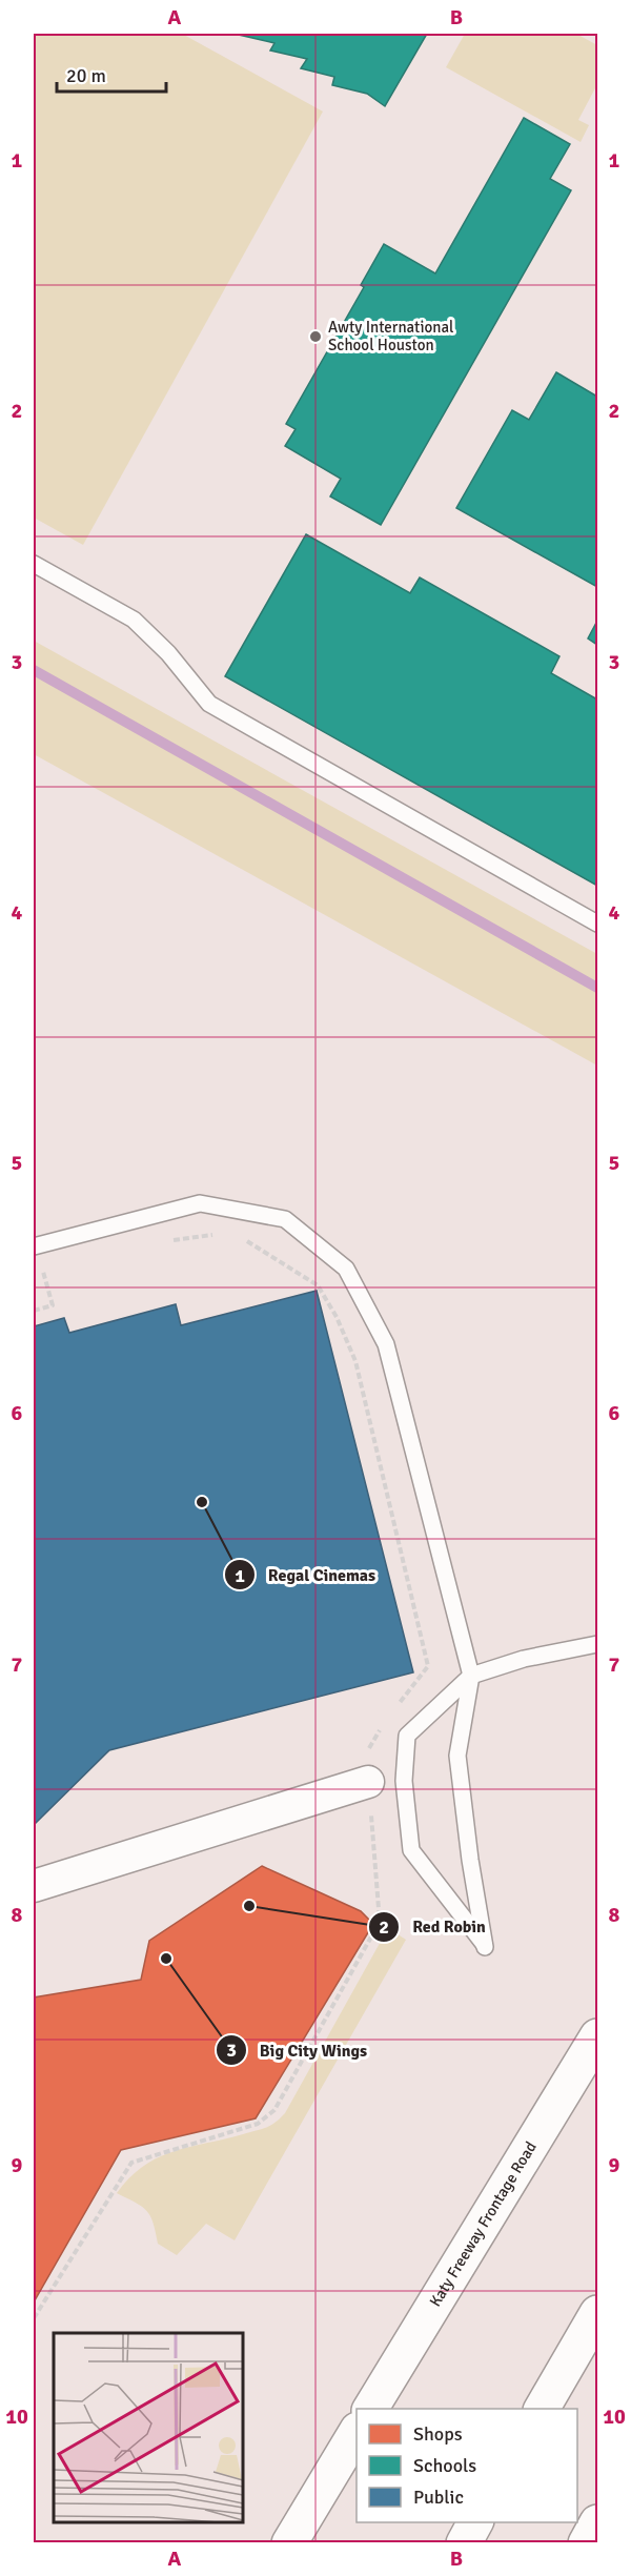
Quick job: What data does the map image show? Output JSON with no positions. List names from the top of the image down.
{
  "streets": {
    "main road": ["Katy Freeway Frontage Road"]
  },
  "places": [
    "Awty International School Houston",
    "Regal Cinemas",
    "Red Robin",
    "Big City Wings"
  ],
  "legend": ["Shops", "Schools", "Public"],
  "scale_bar": "20 m",
  "grid": {
    "columns": ["A", "B"],
    "rows": [
      "1",
      "2",
      "3",
      "4",
      "5",
      "6",
      "7",
      "8",
      "9",
      "10"
    ]
  }
}
